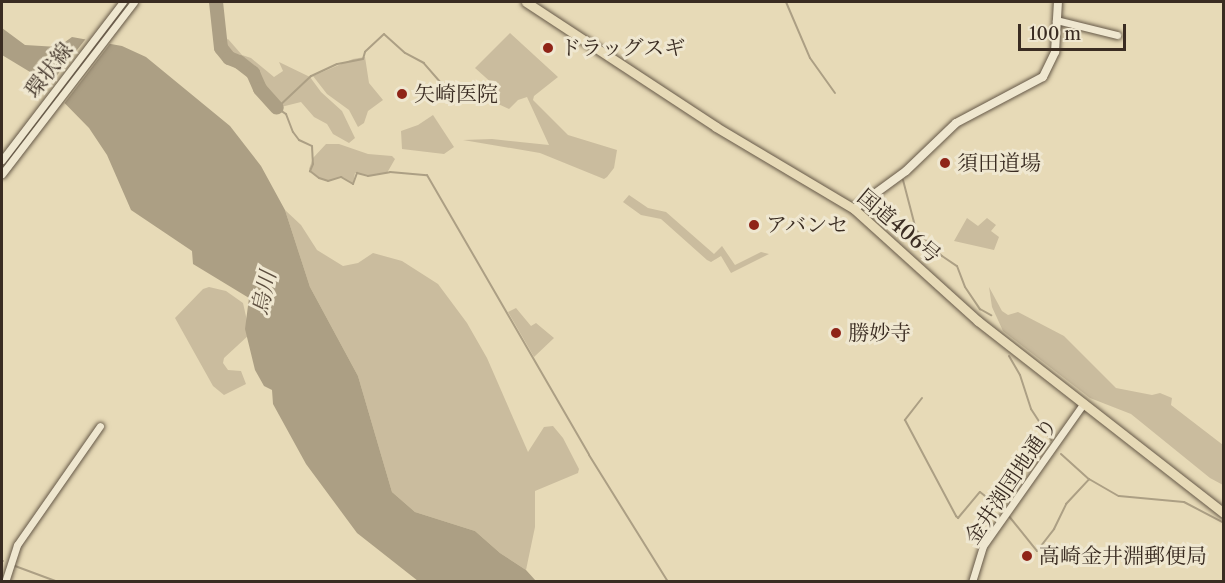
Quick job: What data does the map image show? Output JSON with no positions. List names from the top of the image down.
{
  "streets": {
    "highway": ["国道406号"],
    "street": ["環状線", "金井渕団地通り"]
  },
  "crossings": [
    ["国道406号", "金井渕団地通り"]
  ],
  "water": ["烏川"],
  "places": [
    "ドラッグスギ",
    "矢崎医院",
    "須田道場",
    "アバンセ",
    "勝妙寺",
    "高崎金井淵郵便局"
  ],
  "scale_bar": "100 m"
}
